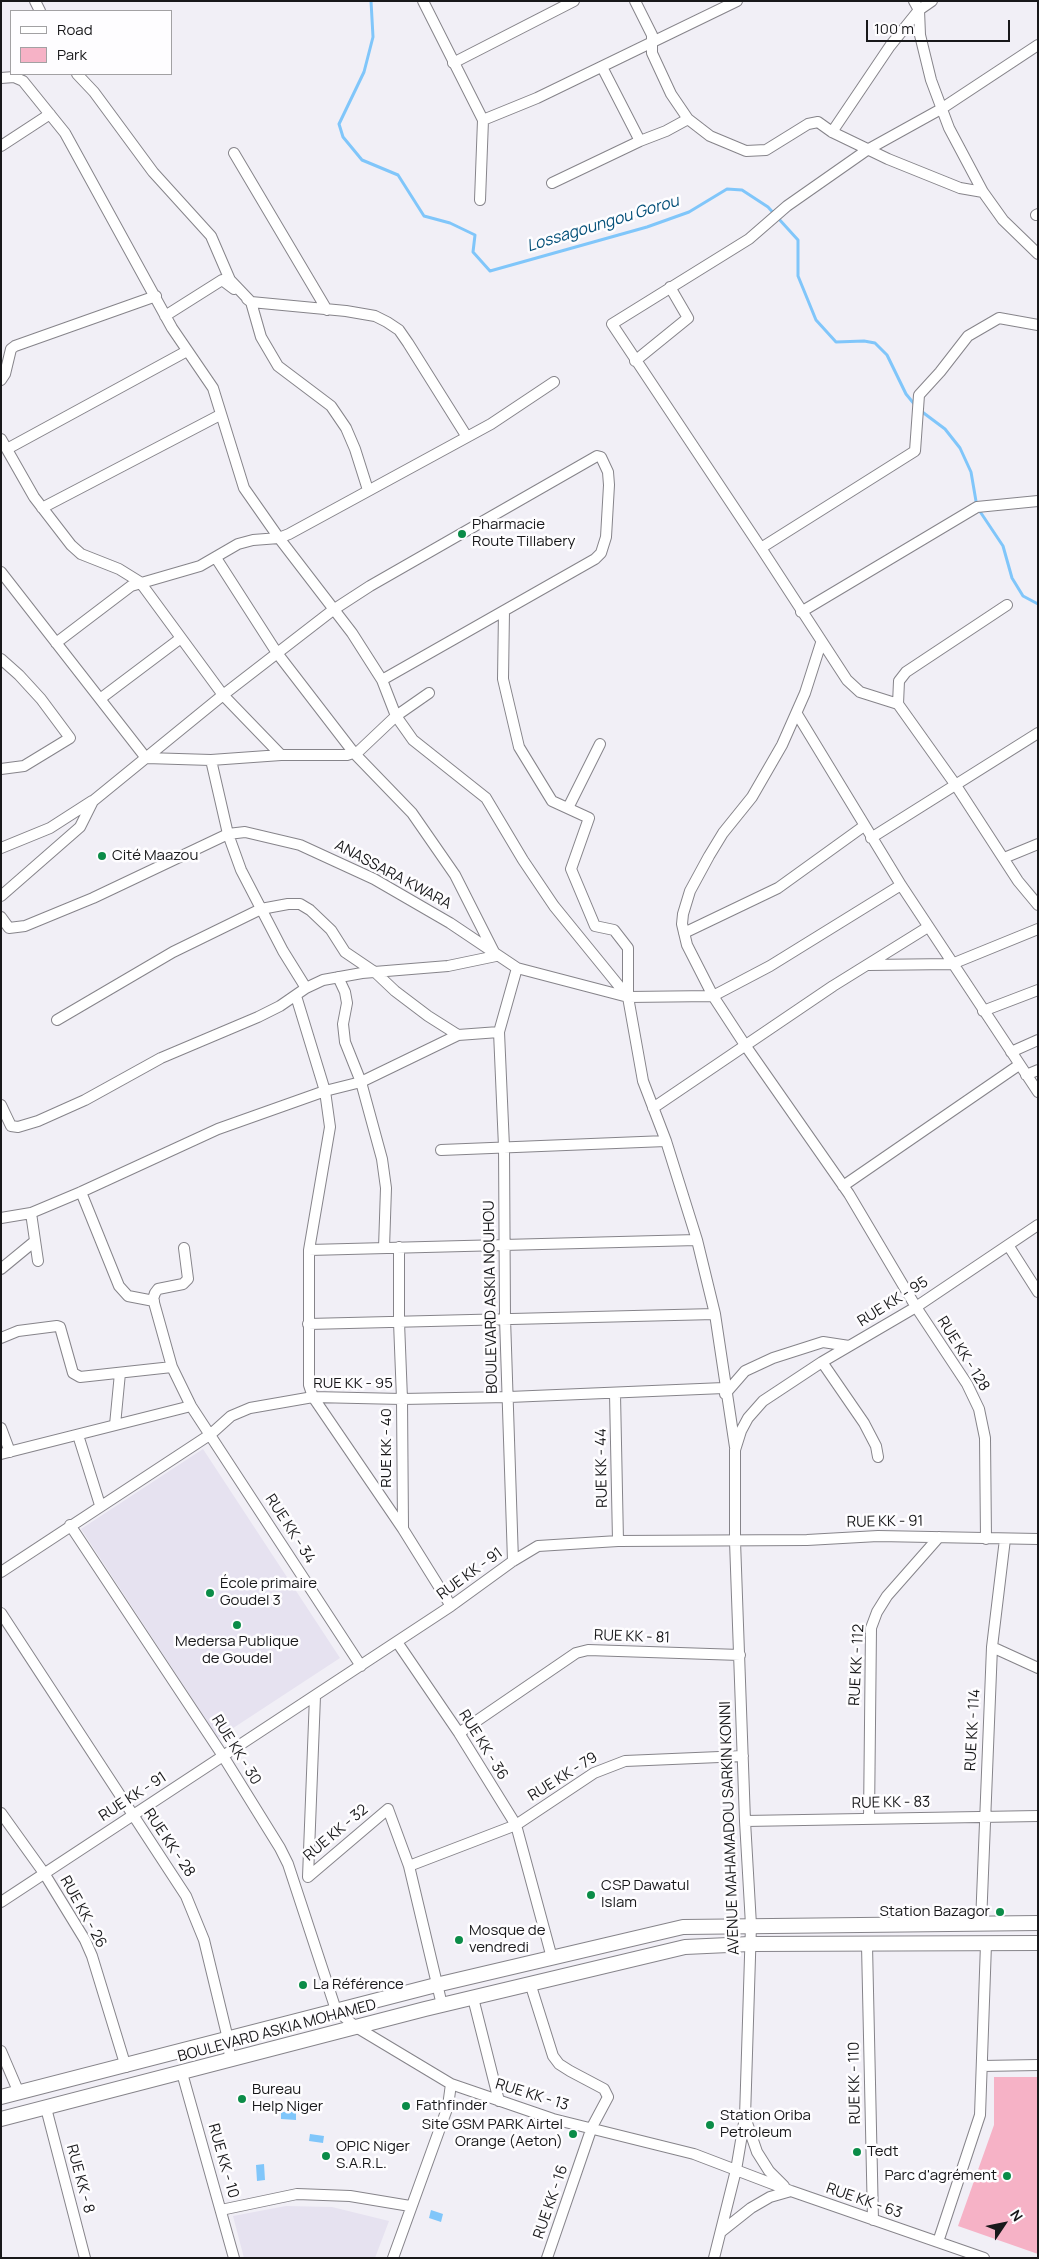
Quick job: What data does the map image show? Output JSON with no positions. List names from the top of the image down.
{
  "streets": {
    "main road": ["BOULEVARD ASKIA MOHAMED"],
    "street": [
      "ANASSARA KWARA",
      "BOULEVARD ASKIA NOUHOU",
      "RUE KK - 95",
      "RUE KK - 128",
      "RUE KK - 40",
      "RUE KK - 44",
      "RUE KK - 91",
      "RUE KK - 34",
      "RUE KK - 81",
      "RUE KK - 112",
      "RUE KK - 114",
      "RUE KK - 36",
      "RUE KK - 30",
      "RUE KK - 79",
      "RUE KK - 83",
      "AVENUE MAHAMADOU SARKIN KONNI",
      "RUE KK - 32",
      "RUE KK - 28",
      "RUE KK - 26",
      "RUE KK - 110",
      "RUE KK - 13",
      "RUE KK - 10",
      "RUE KK - 8",
      "RUE KK - 63",
      "RUE KK - 16"
    ]
  },
  "crossings": [
    ["ANASSARA KWARA", "BOULEVARD ASKIA NOUHOU"],
    ["ANASSARA KWARA", "RUE KK - 128"],
    ["BOULEVARD ASKIA NOUHOU", "RUE KK - 95"],
    ["BOULEVARD ASKIA NOUHOU", "RUE KK - 91"],
    ["RUE KK - 95", "RUE KK - 128"],
    ["RUE KK - 95", "RUE KK - 40"],
    ["RUE KK - 95", "RUE KK - 44"],
    ["RUE KK - 95", "RUE KK - 34"],
    ["RUE KK - 95", "RUE KK - 30"],
    ["RUE KK - 95", "AVENUE MAHAMADOU SARKIN KONNI"],
    ["RUE KK - 128", "RUE KK - 91"],
    ["RUE KK - 44", "RUE KK - 91"],
    ["RUE KK - 91", "RUE KK - 34"],
    ["RUE KK - 91", "RUE KK - 112"],
    ["RUE KK - 91", "RUE KK - 114"],
    ["RUE KK - 91", "RUE KK - 36"],
    ["RUE KK - 91", "RUE KK - 30"],
    ["RUE KK - 91", "AVENUE MAHAMADOU SARKIN KONNI"],
    ["RUE KK - 91", "RUE KK - 32"],
    ["RUE KK - 91", "RUE KK - 28"],
    ["RUE KK - 91", "RUE KK - 26"],
    ["RUE KK - 81", "RUE KK - 36"],
    ["RUE KK - 81", "AVENUE MAHAMADOU SARKIN KONNI"],
    ["RUE KK - 112", "RUE KK - 83"],
    ["RUE KK - 114", "RUE KK - 83"],
    ["RUE KK - 114", "BOULEVARD ASKIA MOHAMED"],
    ["RUE KK - 36", "RUE KK - 79"],
    ["RUE KK - 36", "BOULEVARD ASKIA MOHAMED"],
    ["RUE KK - 30", "BOULEVARD ASKIA MOHAMED"],
    ["RUE KK - 30", "RUE KK - 13"],
    ["RUE KK - 79", "AVENUE MAHAMADOU SARKIN KONNI"],
    ["RUE KK - 79", "RUE KK - 32"],
    ["RUE KK - 83", "AVENUE MAHAMADOU SARKIN KONNI"],
    ["AVENUE MAHAMADOU SARKIN KONNI", "BOULEVARD ASKIA MOHAMED"],
    ["AVENUE MAHAMADOU SARKIN KONNI", "RUE KK - 13"],
    ["AVENUE MAHAMADOU SARKIN KONNI", "RUE KK - 63"],
    ["RUE KK - 32", "BOULEVARD ASKIA MOHAMED"],
    ["RUE KK - 28", "BOULEVARD ASKIA MOHAMED"],
    ["RUE KK - 26", "BOULEVARD ASKIA MOHAMED"],
    ["BOULEVARD ASKIA MOHAMED", "RUE KK - 110"],
    ["BOULEVARD ASKIA MOHAMED", "RUE KK - 13"],
    ["BOULEVARD ASKIA MOHAMED", "RUE KK - 10"],
    ["BOULEVARD ASKIA MOHAMED", "RUE KK - 8"],
    ["BOULEVARD ASKIA MOHAMED", "RUE KK - 16"],
    ["RUE KK - 110", "RUE KK - 63"],
    ["RUE KK - 13", "RUE KK - 63"],
    ["RUE KK - 13", "RUE KK - 16"]
  ],
  "water": ["Lossagoungou Gorou"],
  "places": [
    "Pharmacie Route Tillabery",
    "Cité Maazou",
    "École primaire Goudel 3",
    "Medersa Publique de Goudel",
    "CSP Dawatul Islam",
    "Station Bazagor",
    "Mosque de vendredi",
    "La Référence",
    "Bureau Help Niger",
    "Fathfinder",
    "Station Oriba Petroleum",
    "Site GSM PARK Airtel Orange (Aeton)",
    "Tedt",
    "OPIC Niger S.A.R.L.",
    "Parc d'agrément"
  ],
  "legend": ["Road", "Park"],
  "scale_bar": "100 m",
  "north": "top right"
}
